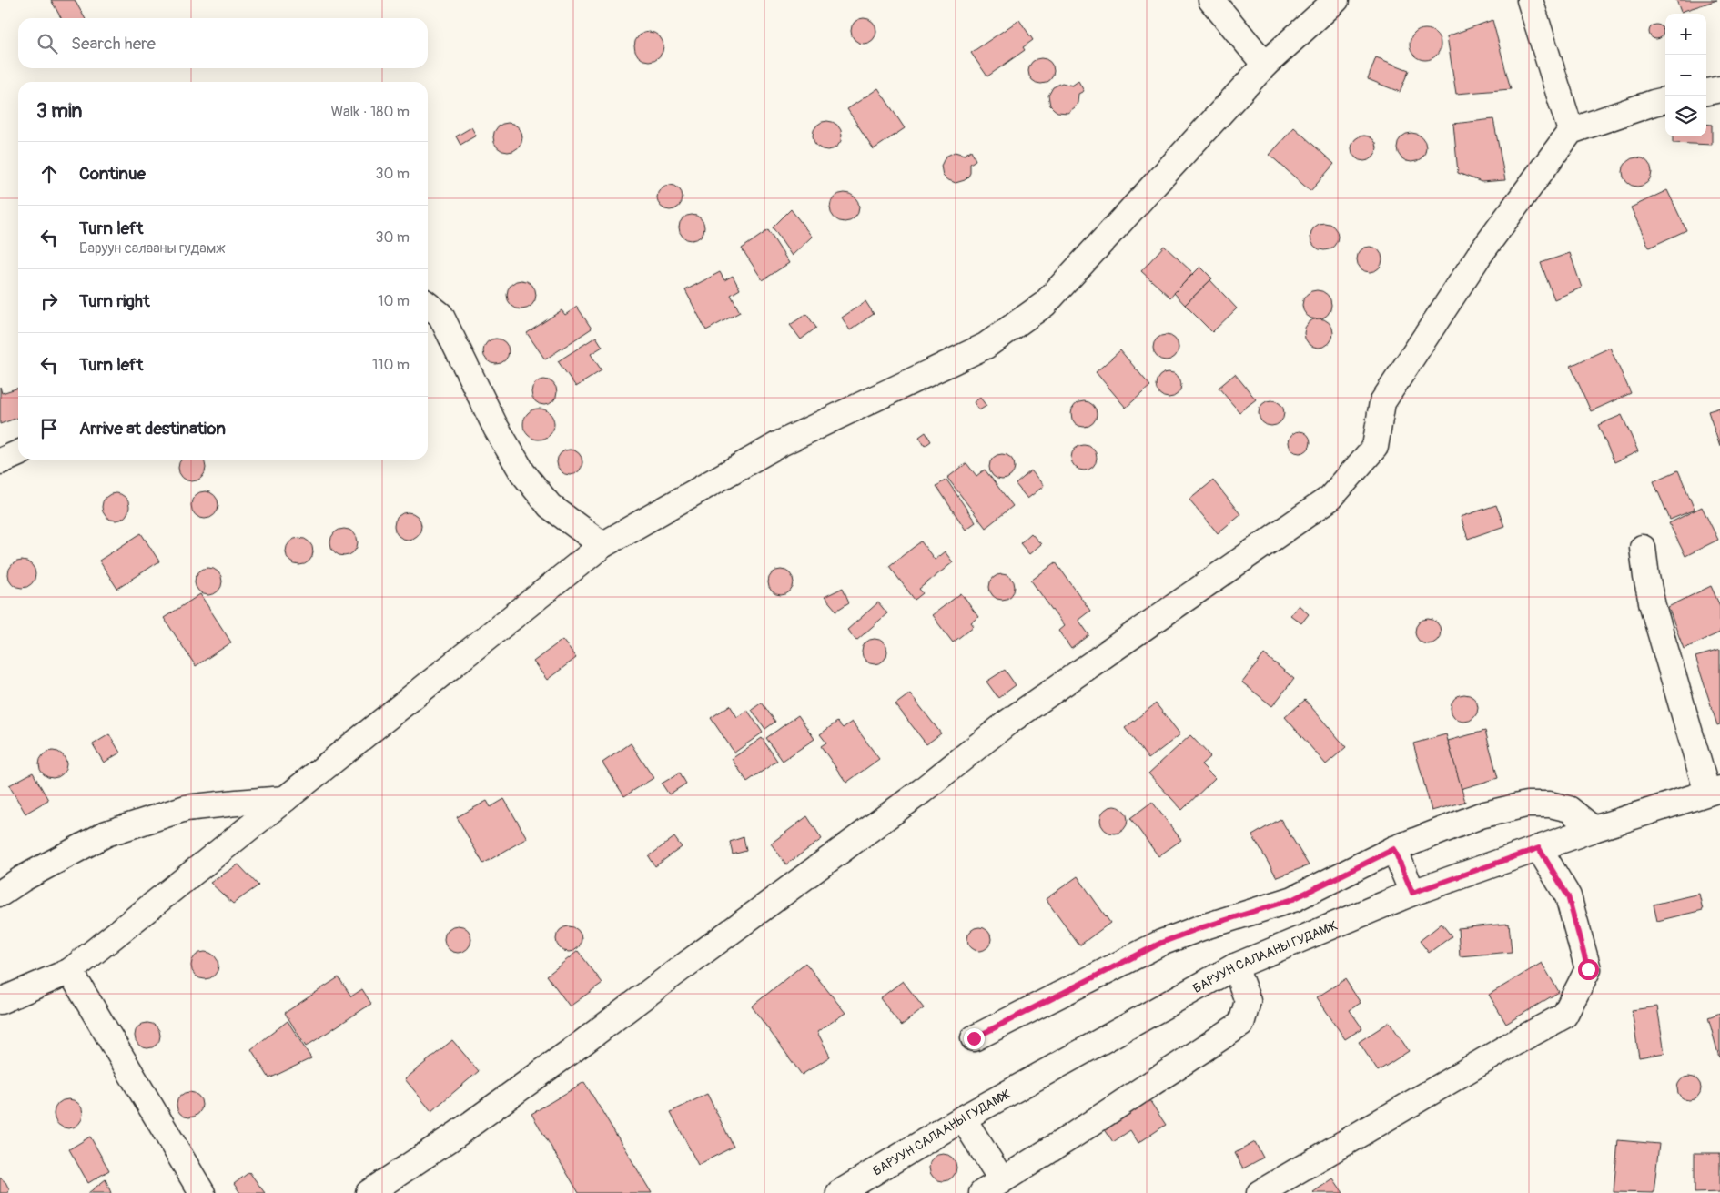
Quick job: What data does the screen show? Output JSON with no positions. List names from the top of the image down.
{
  "streets": {
    "street": ["БАРУУН САЛААНЫ ГУДАМЖ"]
  },
  "page": {
    "map_buttons": ["+", "−"],
    "search": "Search here",
    "heading": ["3 min", "Walk · 180 m"],
    "list": [
      ["Continue", "30 m"],
      ["Turn left", "Баруун салааны гудамж", "30 m"],
      ["Turn right", "10 m"],
      ["Turn left", "110 m"],
      "Arrive at destination"
    ]
  }
}
